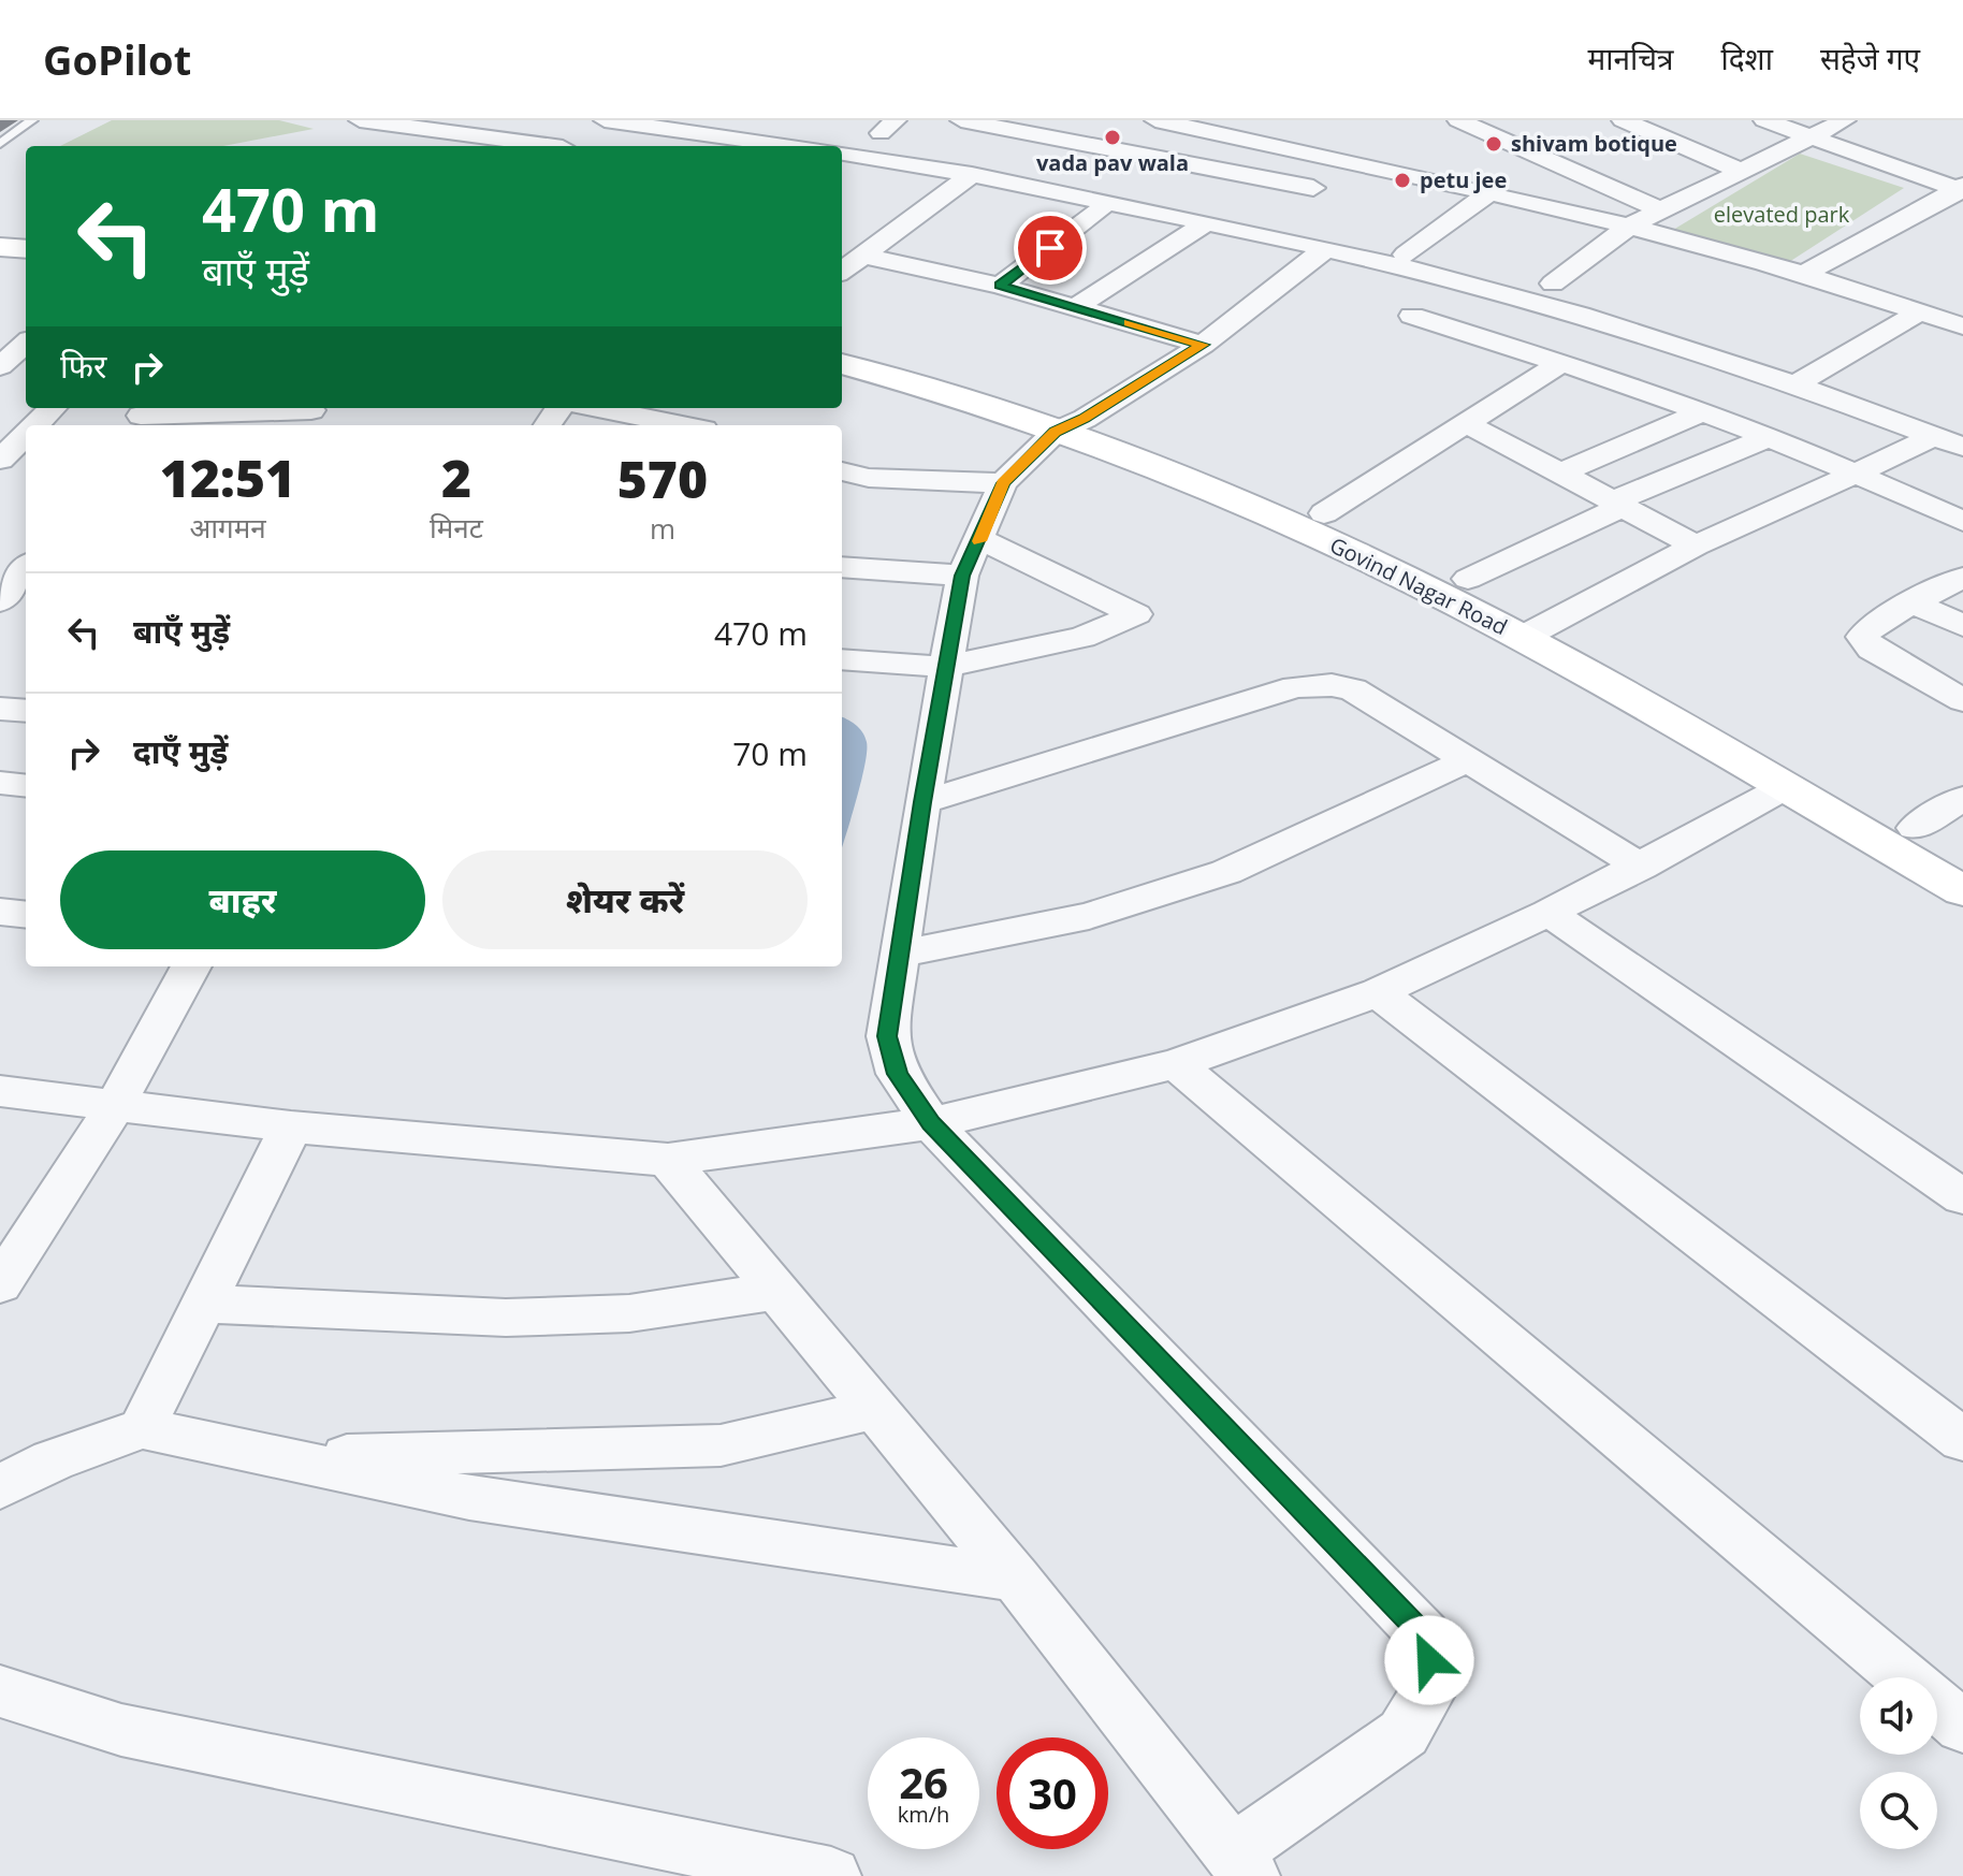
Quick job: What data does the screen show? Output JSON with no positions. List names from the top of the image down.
{
  "streets": {
    "main road": ["Govind Nagar Road"]
  },
  "parks": ["elevated park"],
  "places": ["vada pav wala", "shivam botique", "petu jee"],
  "page": {
    "header": "GoPilot",
    "nav": ["मानचित्र", "दिशा", "सहेजे गए"],
    "turn": ["470 m", "बाएँ मुड़ें"],
    "then": "फिर",
    "eta": [
      "12:51",
      "आगमन",
      "2",
      "मिनट",
      "570",
      "m"
    ],
    "list": [
      {
        "name": "बाएँ मुड़ें",
        "value": "470 m"
      },
      {
        "name": "दाएँ मुड़ें",
        "value": "70 m"
      }
    ],
    "buttons": ["बाहर", "शेयर करें"],
    "speed": "26 km/h",
    "limit": "30"
  }
}
